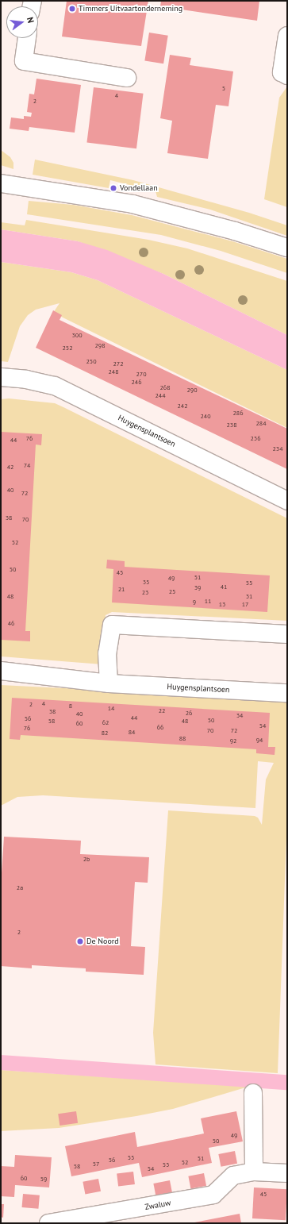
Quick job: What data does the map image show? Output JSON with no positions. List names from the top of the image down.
{
  "streets": {
    "street": ["Huygensplantsoen", "Zwaluw"]
  },
  "places": ["Timmers Uitvaartonderneming", "Vondellaan", "De Noord"],
  "house_numbers": [
    "5",
    "4",
    "2",
    "300",
    "298",
    "252",
    "250",
    "272",
    "248",
    "270",
    "246",
    "268",
    "290",
    "244",
    "242",
    "286",
    "240",
    "284",
    "238",
    "76",
    "236",
    "44",
    "234",
    "74",
    "42",
    "40",
    "72",
    "38",
    "70",
    "52",
    "50",
    "45",
    "51",
    "49",
    "35",
    "55",
    "41",
    "39",
    "21",
    "25",
    "23",
    "48",
    "31",
    "11",
    "9",
    "13",
    "17",
    "46",
    "4",
    "2",
    "8",
    "14",
    "22",
    "38",
    "26",
    "40",
    "34",
    "44",
    "56",
    "50",
    "58",
    "48",
    "62",
    "60",
    "54",
    "66",
    "76",
    "70",
    "72",
    "84",
    "82",
    "88",
    "94",
    "92",
    "2b",
    "2a",
    "2",
    "49",
    "50",
    "55",
    "51",
    "56",
    "52",
    "57",
    "53",
    "58",
    "54",
    "60",
    "59",
    "45"
  ],
  "north": "right"
}
